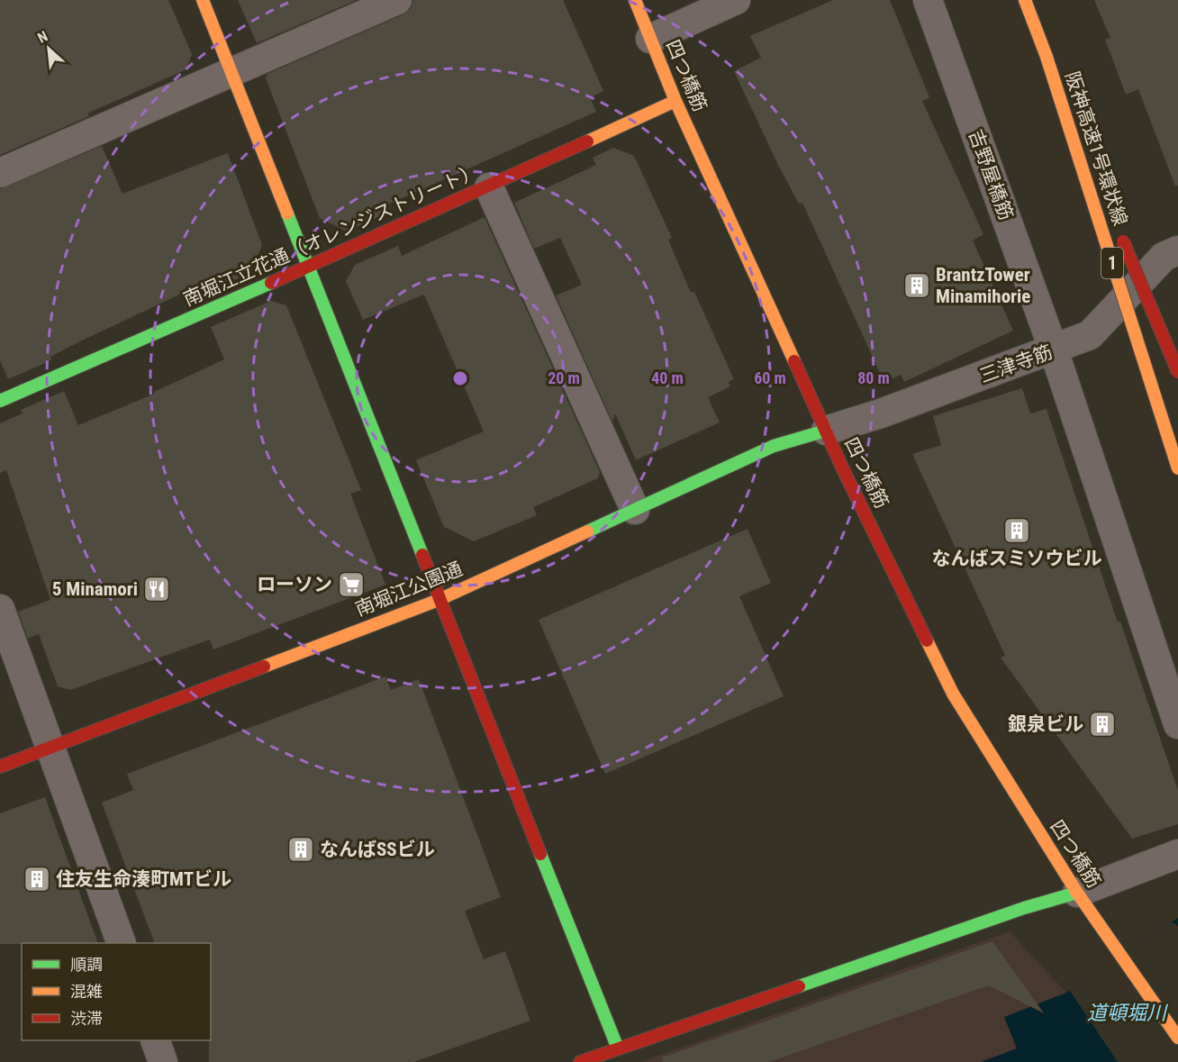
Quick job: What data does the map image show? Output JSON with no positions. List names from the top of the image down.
{
  "streets": {
    "main road": [
      "四つ橋筋",
      "阪神高速1号環状線",
      "南堀江立花通（オレンジストリート）",
      "1",
      "南堀江公園通"
    ],
    "street": ["吉野屋橋筋", "三津寺筋"]
  },
  "crossings": [
    ["四つ橋筋", "南堀江立花通（オレンジストリート）"],
    ["四つ橋筋", "三津寺筋"],
    ["四つ橋筋", "南堀江公園通"],
    ["吉野屋橋筋", "三津寺筋"],
    ["三津寺筋", "南堀江公園通"]
  ],
  "water": ["道頓堀川"],
  "places": {
    "building": [
      "BrantzTower Minamihorie",
      "なんばスミソウビル",
      "銀泉ビル",
      "なんばSSビル",
      "住友生命湊町MTビル"
    ],
    "supermarket": ["ローソン"],
    "restaurant": ["5 Minamori"]
  },
  "legend": ["順調", "混雑", "渋滞"],
  "north": "top left",
  "rings": [
    "20 m",
    "40 m",
    "60 m",
    "80 m"
  ]
}
